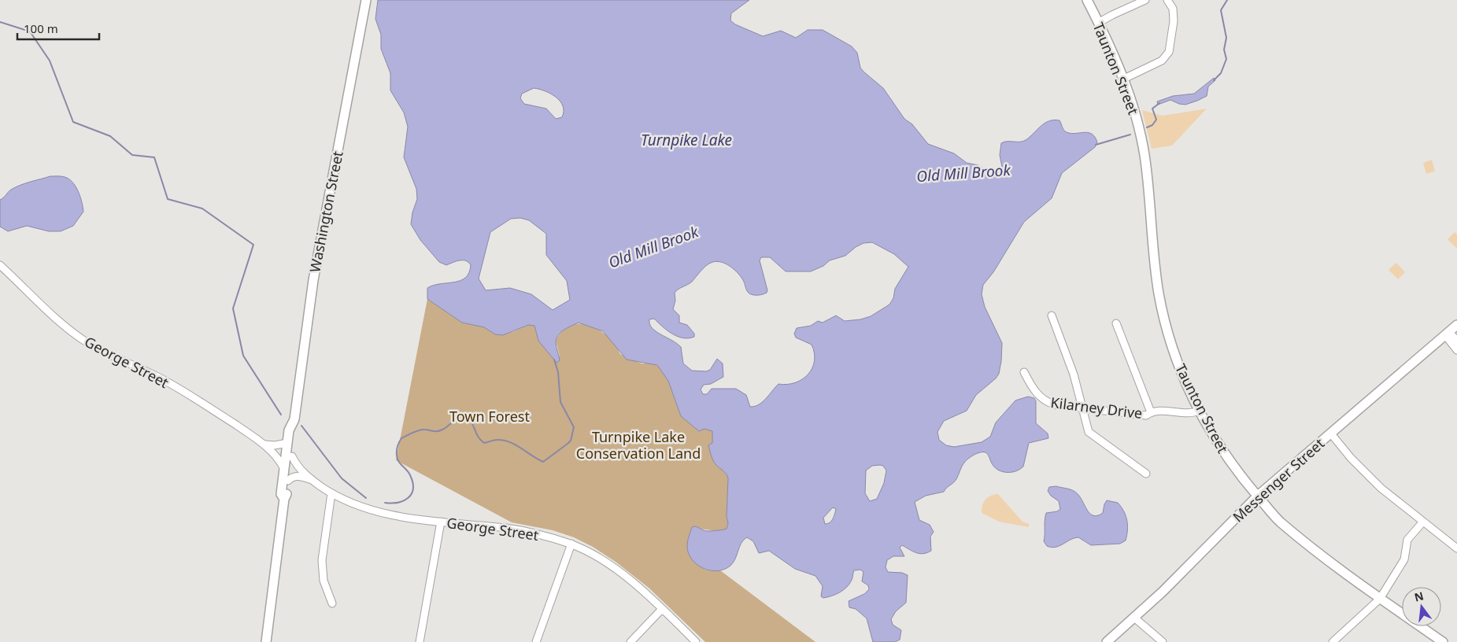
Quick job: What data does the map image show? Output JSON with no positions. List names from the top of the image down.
{
  "streets": {
    "main road": ["Taunton Street", "Washington Street", "Messenger Street"],
    "street": ["George Street", "Kilarney Drive"]
  },
  "crossings": [
    ["Taunton Street", "Kilarney Drive"],
    ["Taunton Street", "Messenger Street"],
    ["Washington Street", "George Street"]
  ],
  "water": ["Turnpike Lake", "Old Mill Brook"],
  "parks": ["Town Forest", "Turnpike Lake Conservation Land"],
  "scale_bar": "100 m",
  "north": "top"
}
